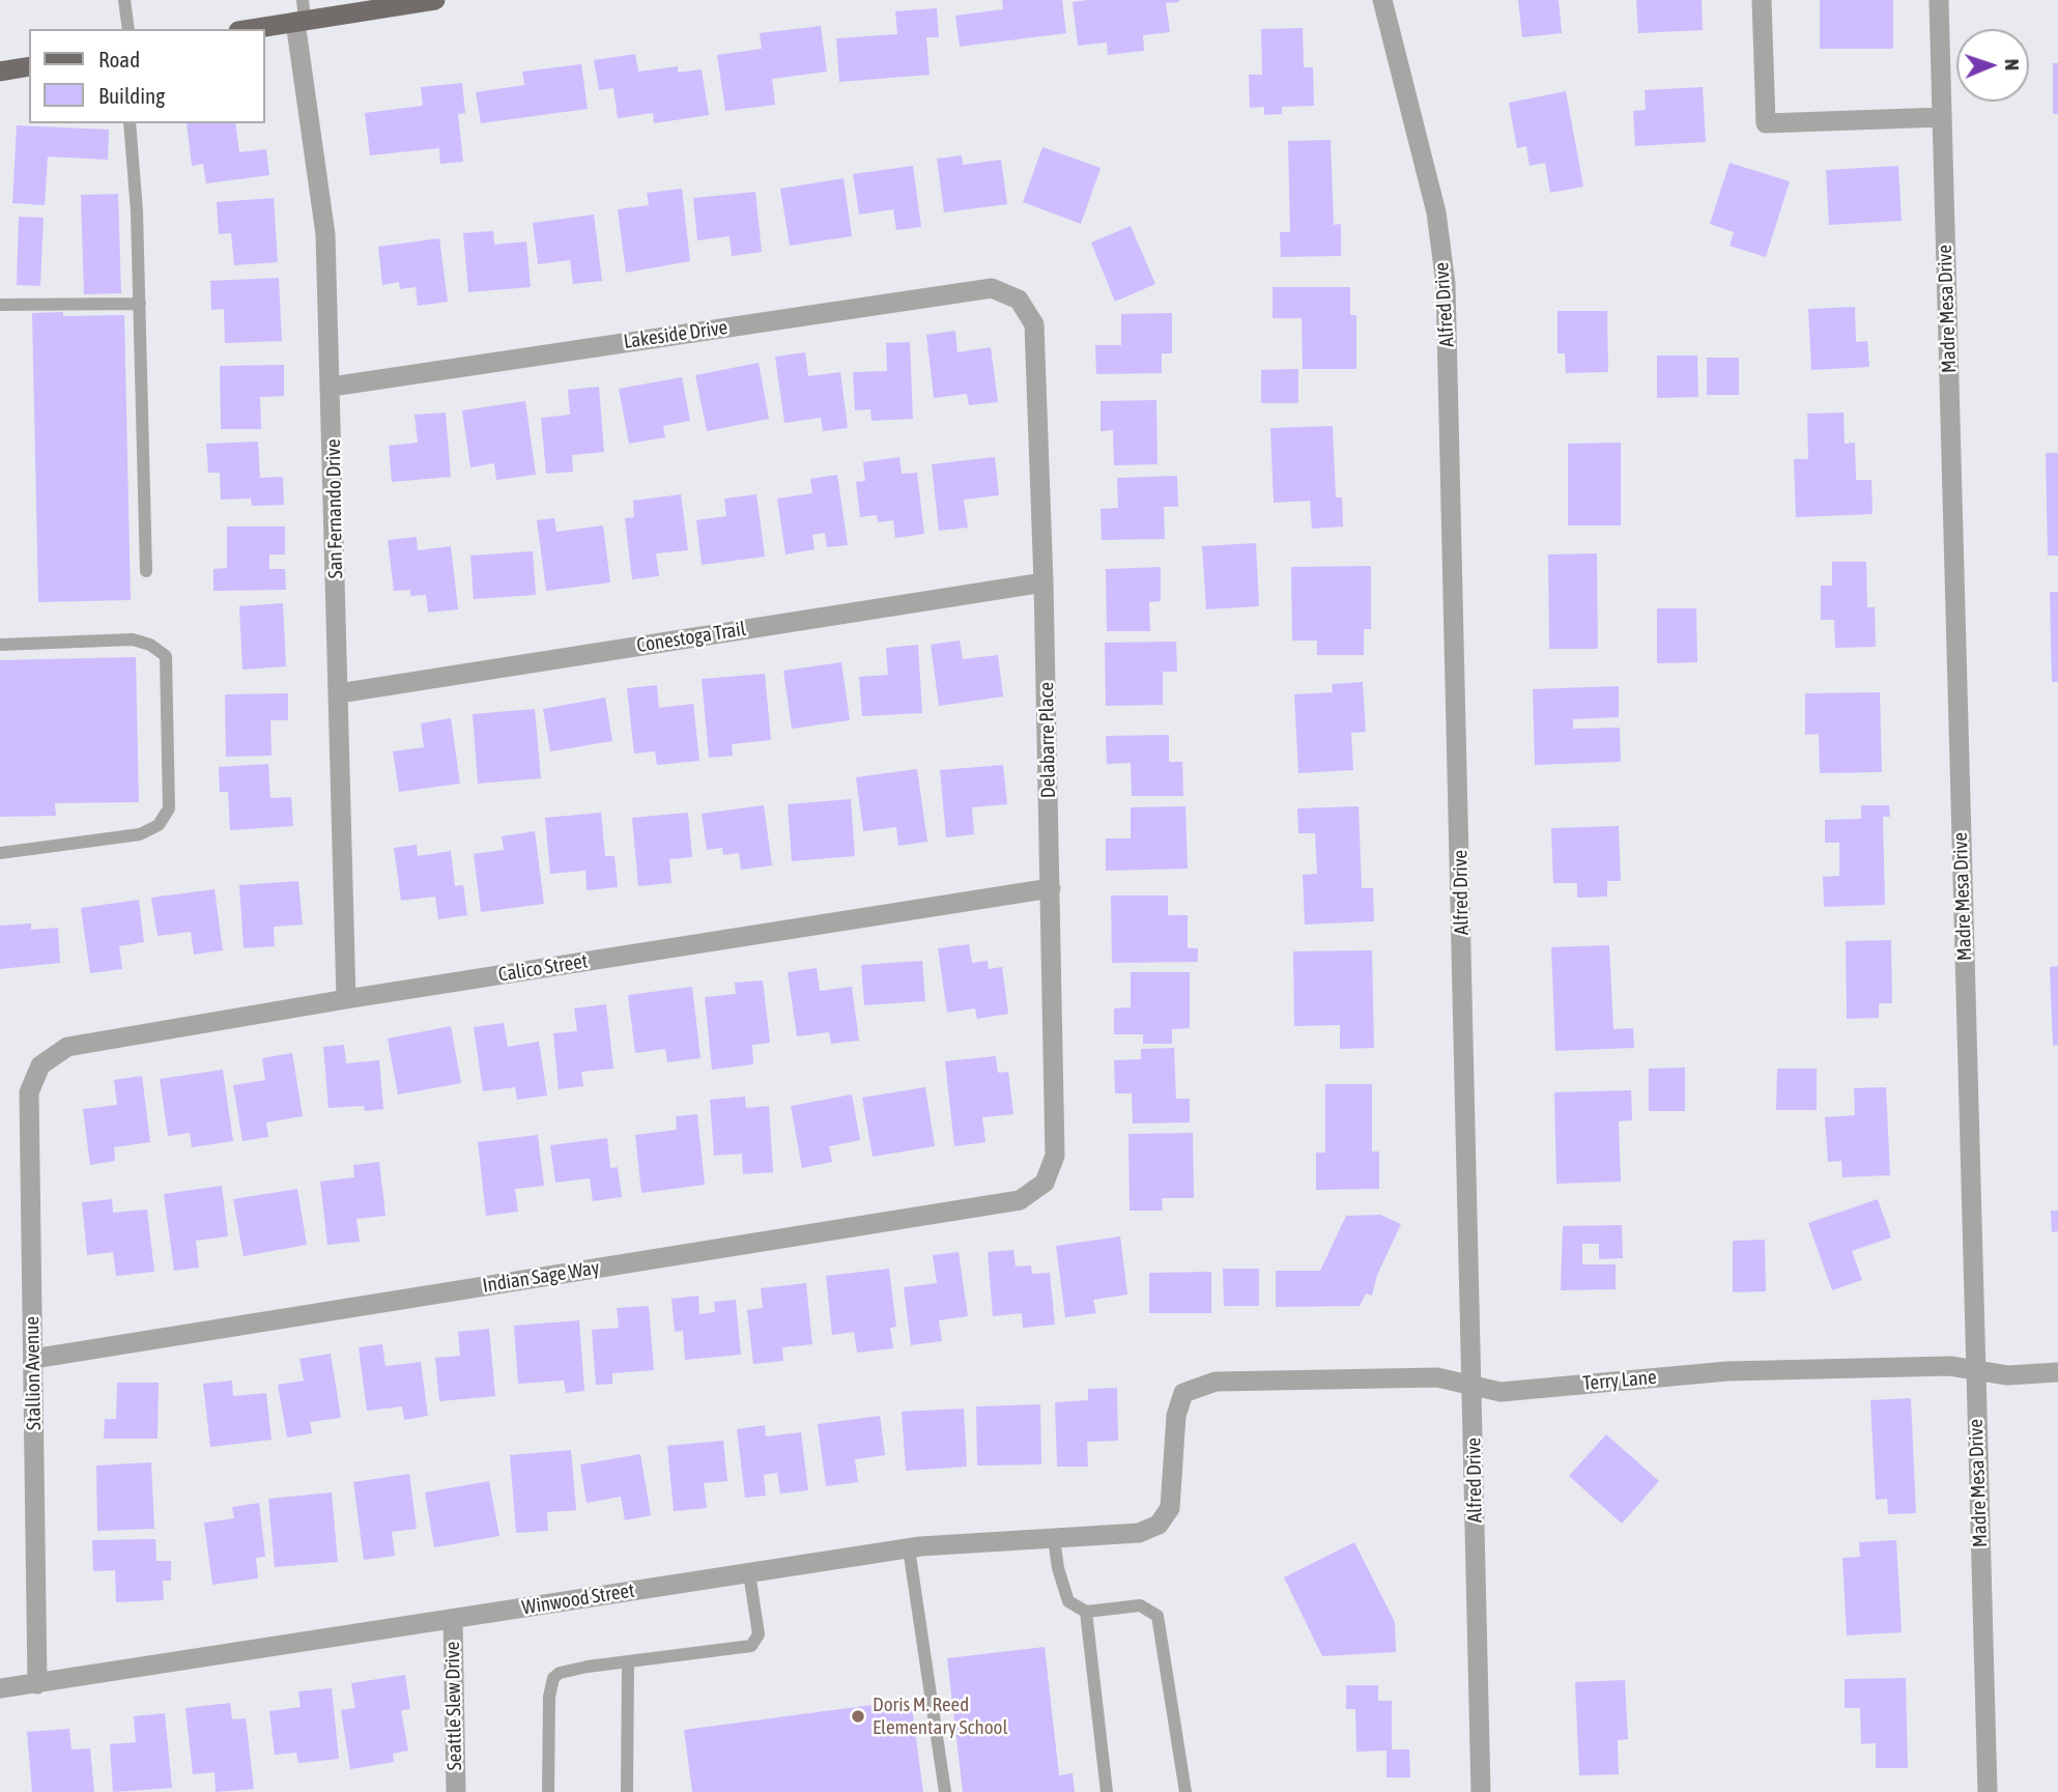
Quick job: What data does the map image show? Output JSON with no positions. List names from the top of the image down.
{
  "streets": {
    "street": [
      "Alfred Drive",
      "Madre Mesa Drive",
      "Lakeside Drive",
      "San Fernando Drive",
      "Conestoga Trail",
      "Delabarre Place",
      "Calico Street",
      "Indian Sage Way",
      "Stallion Avenue",
      "Terry Lane",
      "Winwood Street",
      "Seattle Slew Drive"
    ]
  },
  "crossings": [
    ["Alfred Drive", "Terry Lane"],
    ["Madre Mesa Drive", "Terry Lane"],
    ["Lakeside Drive", "San Fernando Drive"],
    ["Lakeside Drive", "Delabarre Place"],
    ["San Fernando Drive", "Conestoga Trail"],
    ["San Fernando Drive", "Calico Street"],
    ["Conestoga Trail", "Delabarre Place"],
    ["Delabarre Place", "Calico Street"],
    ["Delabarre Place", "Indian Sage Way"],
    ["Calico Street", "Stallion Avenue"],
    ["Indian Sage Way", "Stallion Avenue"],
    ["Stallion Avenue", "Winwood Street"],
    ["Terry Lane", "Winwood Street"],
    ["Winwood Street", "Seattle Slew Drive"]
  ],
  "places": ["Doris M. Reed Elementary School"],
  "legend": ["Road", "Building"],
  "north": "right"
}
